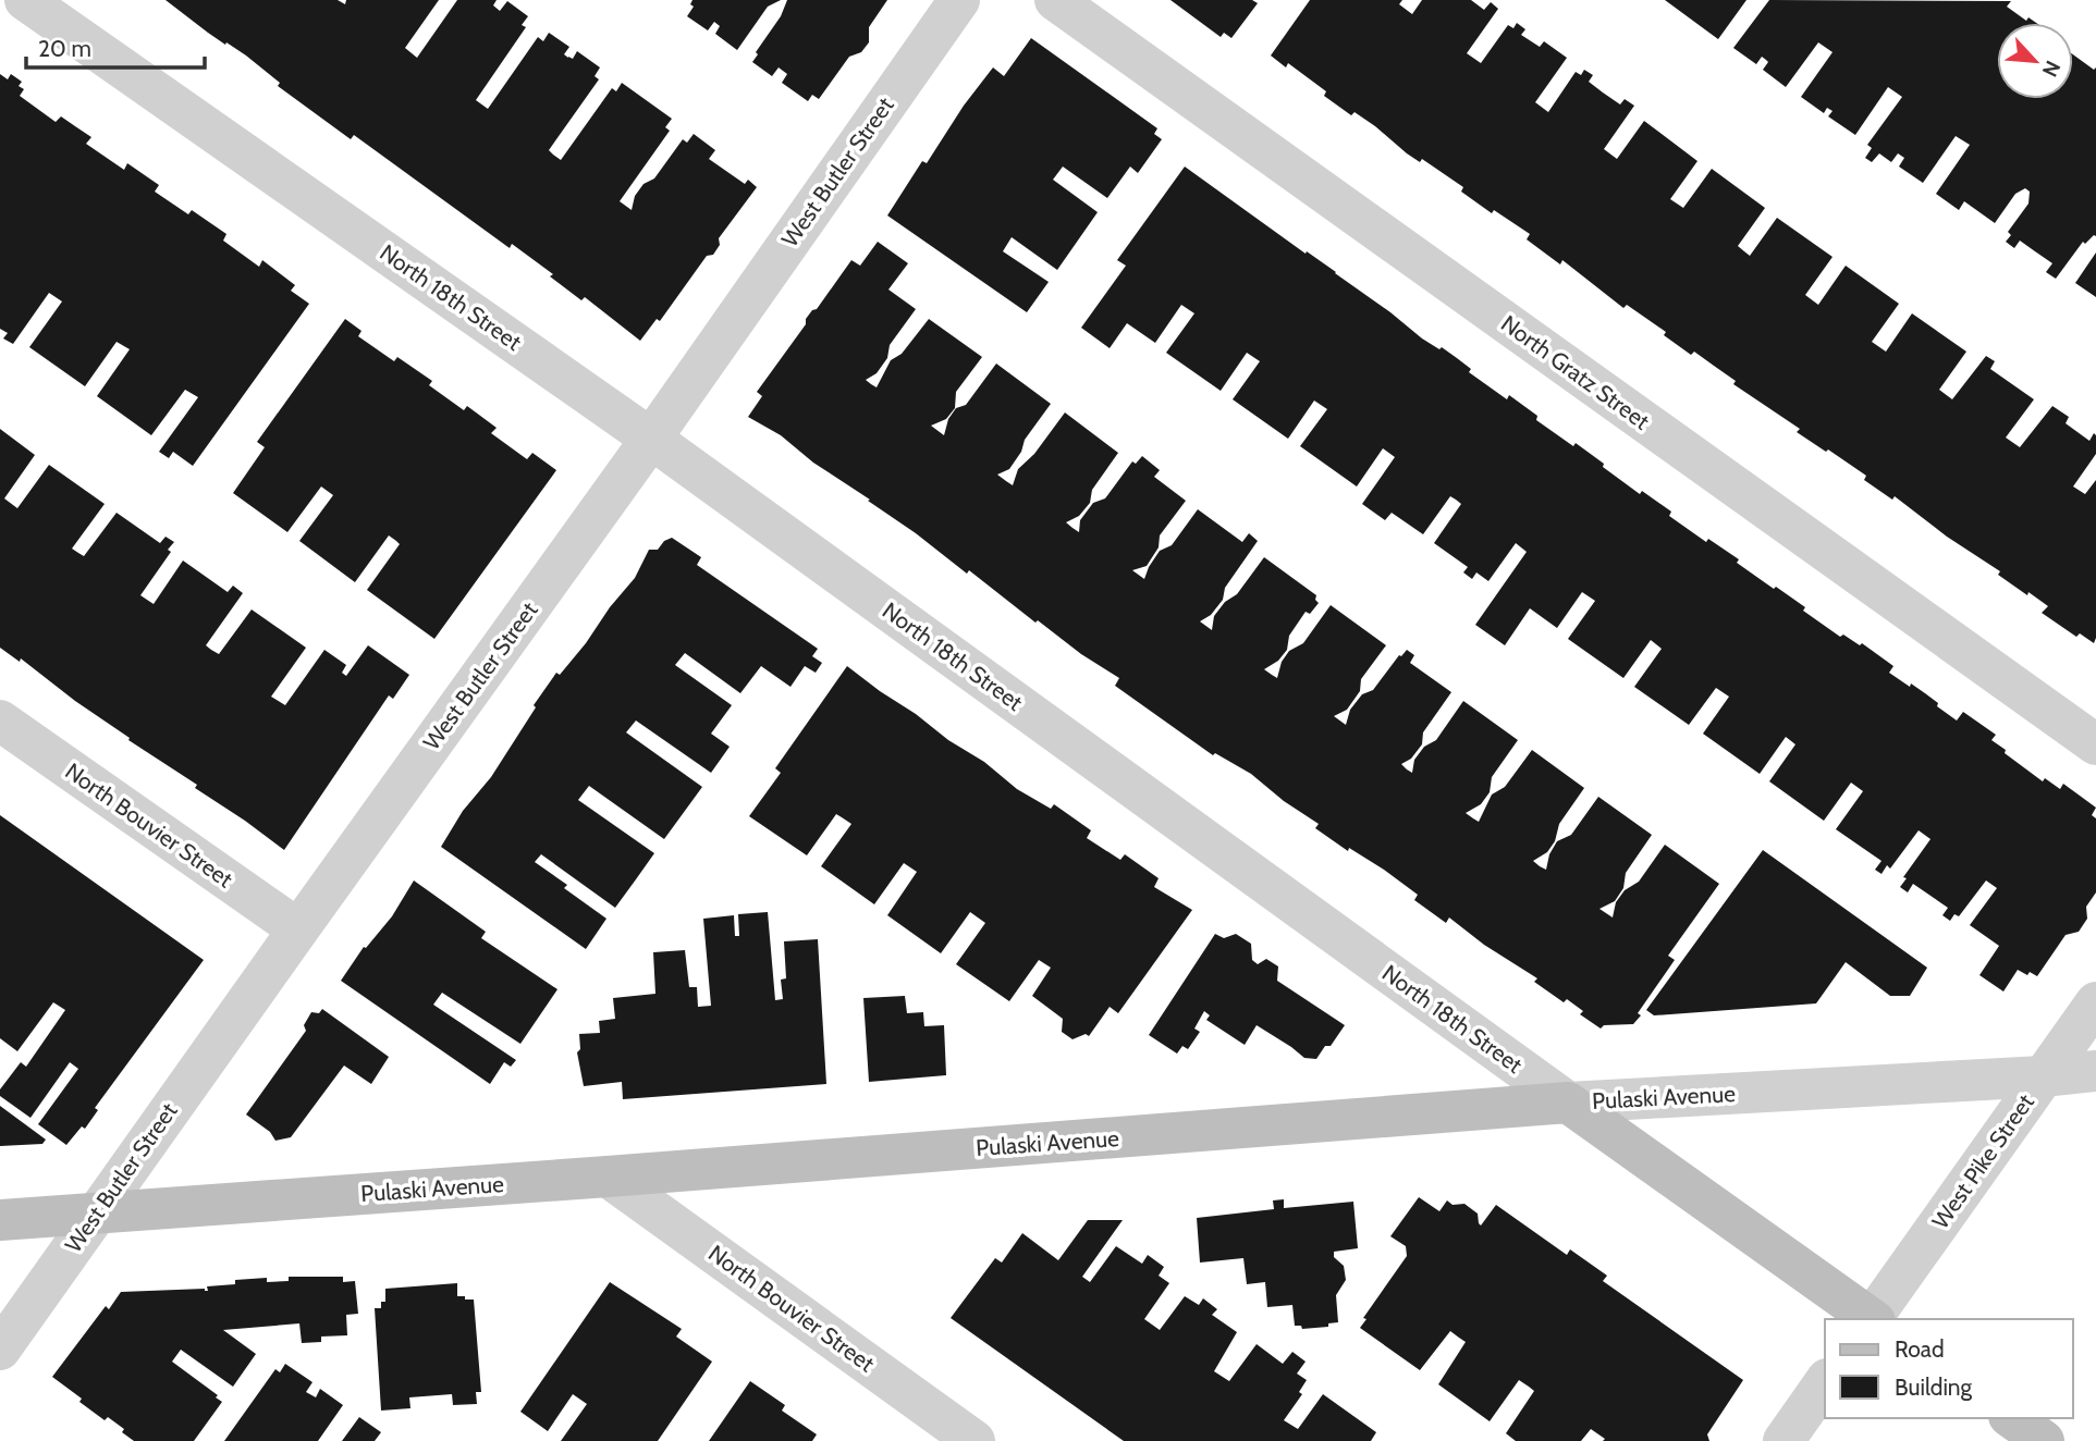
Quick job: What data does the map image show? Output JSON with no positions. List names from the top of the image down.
{
  "streets": {
    "street": [
      "West Butler Street",
      "North 18th Street",
      "North Gratz Street",
      "North Bouvier Street",
      "Pulaski Avenue",
      "West Pike Street"
    ]
  },
  "crossings": [
    ["West Butler Street", "North 18th Street"],
    ["West Butler Street", "North Bouvier Street"],
    ["West Butler Street", "Pulaski Avenue"],
    ["North 18th Street", "Pulaski Avenue"],
    ["North Bouvier Street", "Pulaski Avenue"],
    ["Pulaski Avenue", "West Pike Street"]
  ],
  "legend": ["Road", "Building"],
  "scale_bar": "20 m",
  "north": "bottom right"
}
